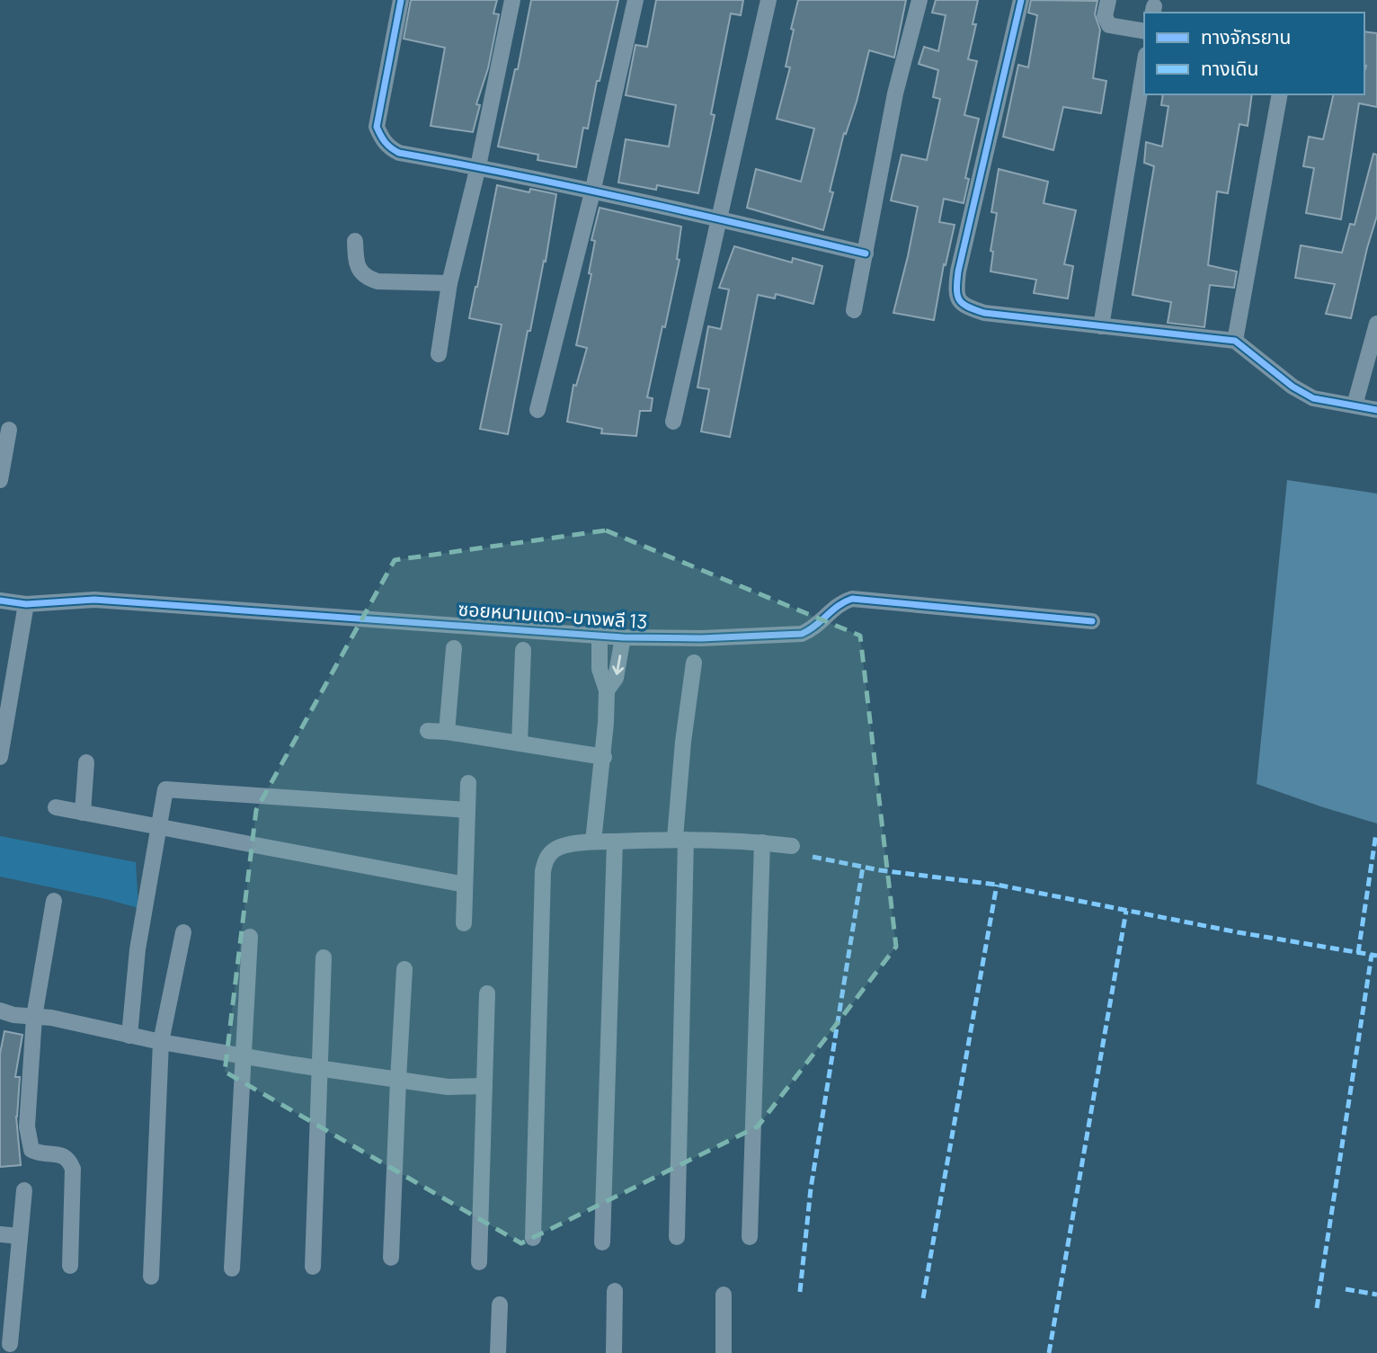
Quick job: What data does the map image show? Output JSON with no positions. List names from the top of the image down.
{
  "streets": {
    "street": ["ซอยหนามแดง-บางพลี 13"]
  },
  "legend": ["ทางจักรยาน", "ทางเดิน"]
}
